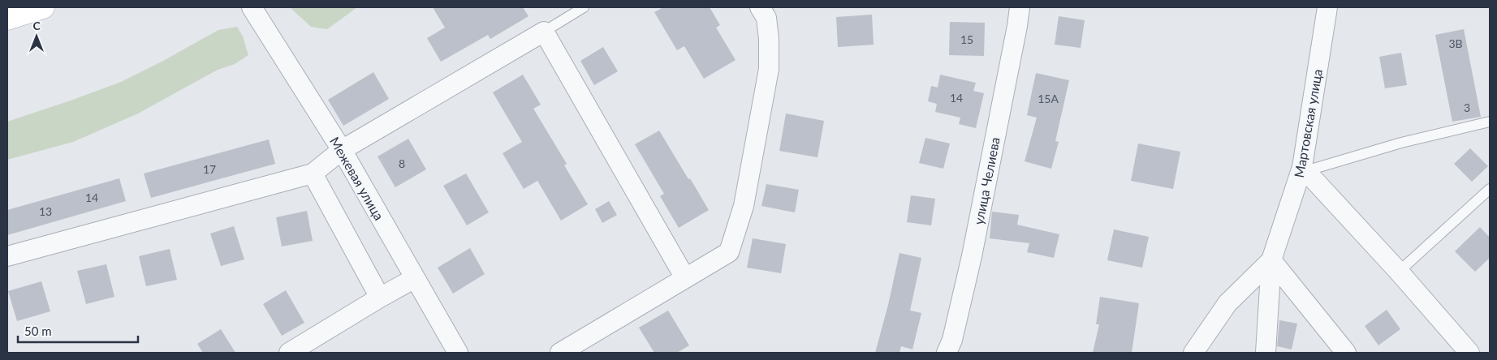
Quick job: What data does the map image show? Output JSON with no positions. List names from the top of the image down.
{
  "streets": {
    "street": ["Мартовская улица", "Межевая улица", "улица Челиева"]
  },
  "house_numbers": [
    "15",
    "3В",
    "14",
    "15А",
    "3",
    "8",
    "17",
    "14",
    "13"
  ],
  "scale_bar": "50 m",
  "north": "top"
}
